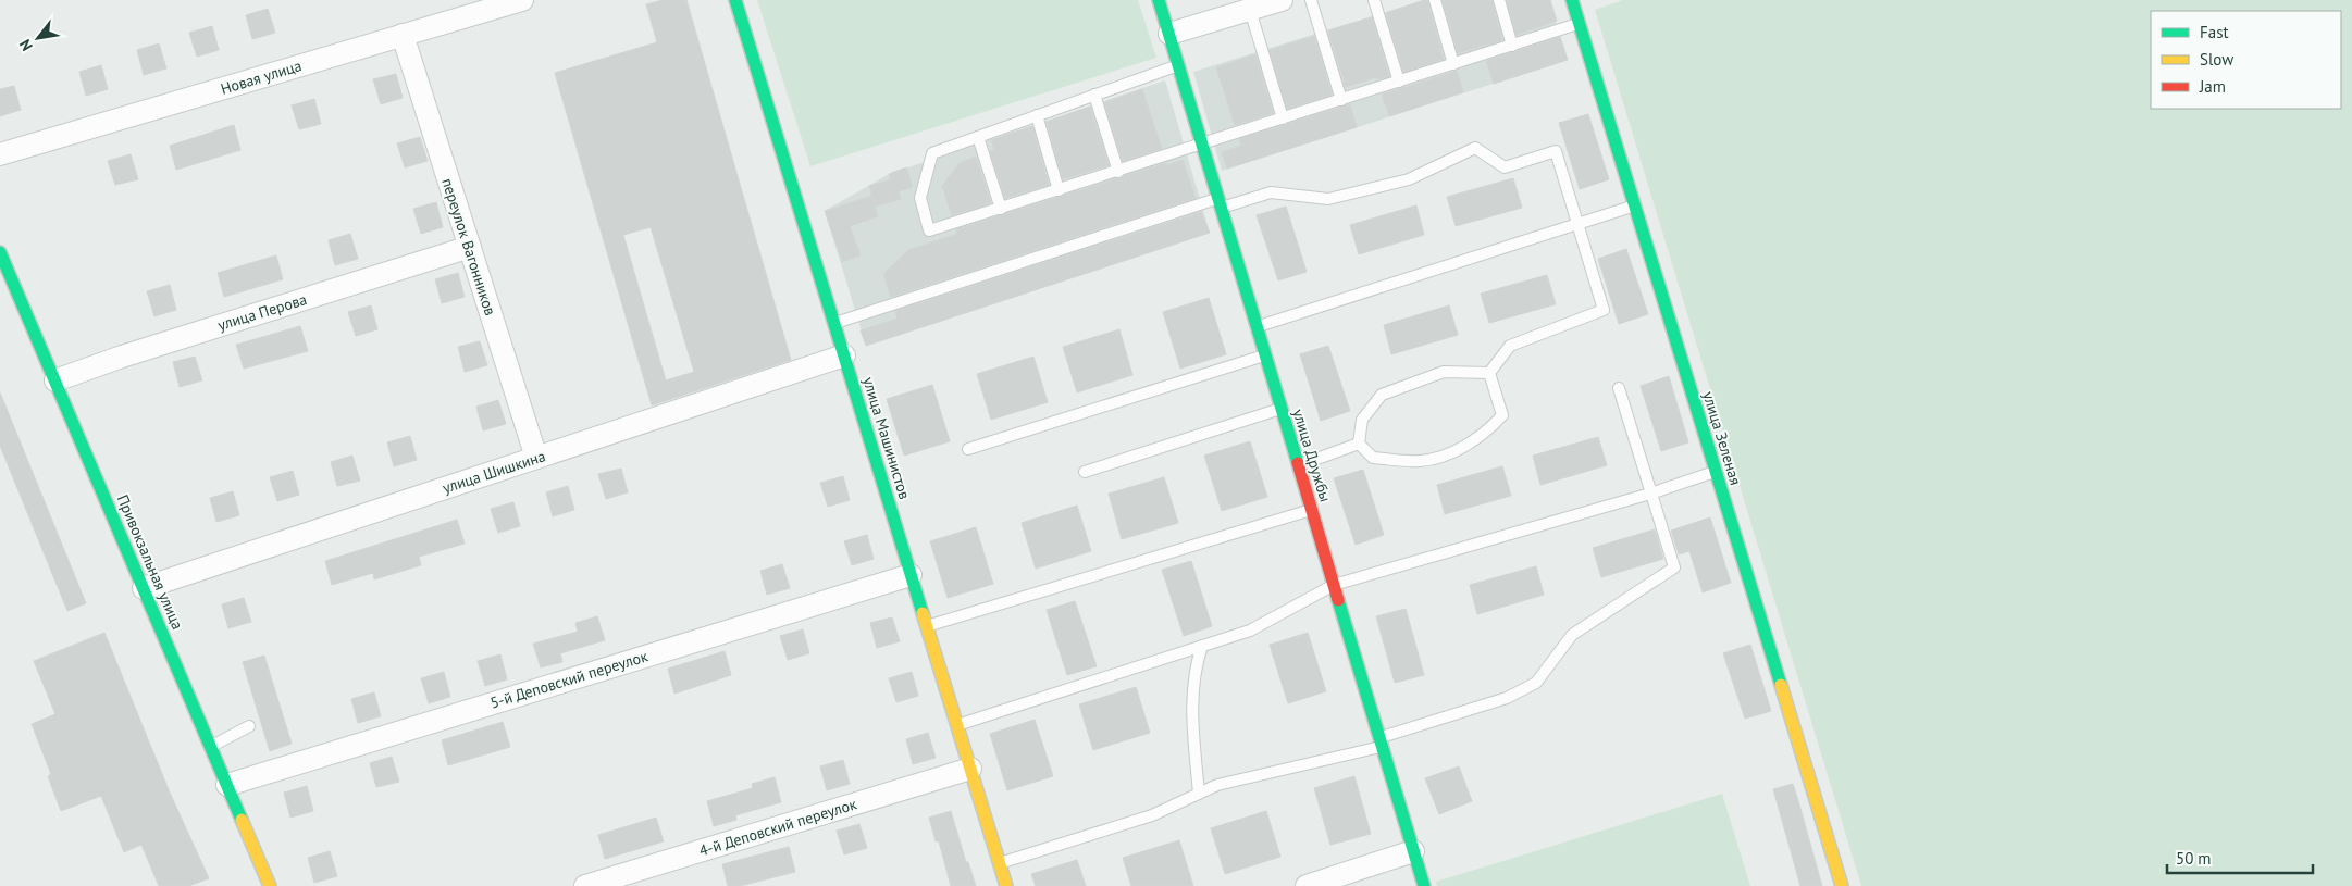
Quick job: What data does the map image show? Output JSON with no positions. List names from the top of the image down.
{
  "streets": {
    "street": [
      "Новая улица",
      "переулок Вагонников",
      "улица Перова",
      "улица Машинистов",
      "улица Зеленая",
      "улица Дружбы",
      "улица Шишкина",
      "Привокзальная улица",
      "5-й Деповский переулок",
      "4-й Деповский переулок"
    ]
  },
  "crossings": [
    ["Новая улица", "переулок Вагонников"],
    ["переулок Вагонников", "улица Перова"],
    ["переулок Вагонников", "улица Шишкина"],
    ["улица Перова", "Привокзальная улица"],
    ["улица Машинистов", "улица Шишкина"],
    ["улица Машинистов", "5-й Деповский переулок"],
    ["улица Машинистов", "4-й Деповский переулок"],
    ["улица Шишкина", "Привокзальная улица"],
    ["Привокзальная улица", "5-й Деповский переулок"]
  ],
  "legend": ["Fast", "Slow", "Jam"],
  "scale_bar": "50 m",
  "north": "bottom left"
}
